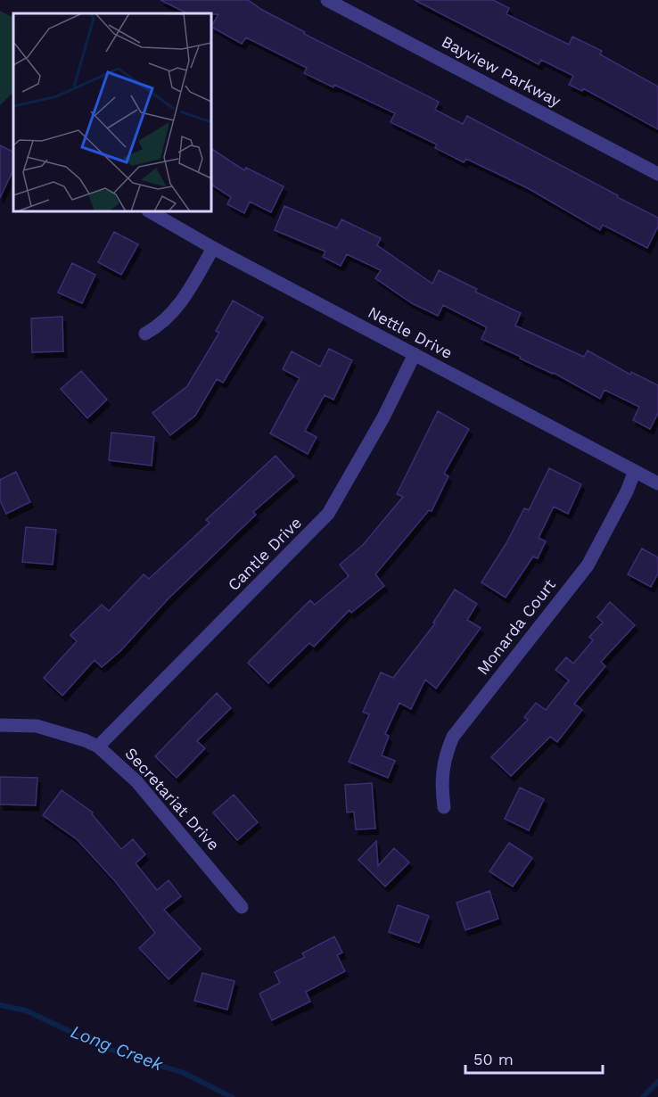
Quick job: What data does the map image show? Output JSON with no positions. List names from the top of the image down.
{
  "streets": {
    "street": [
      "Bayview Parkway",
      "Nettle Drive",
      "Cantle Drive",
      "Monarda Court",
      "Secretariat Drive"
    ]
  },
  "crossings": [
    ["Nettle Drive", "Cantle Drive"],
    ["Nettle Drive", "Monarda Court"],
    ["Cantle Drive", "Secretariat Drive"]
  ],
  "water": ["Long Creek"],
  "scale_bar": "50 m"
}
